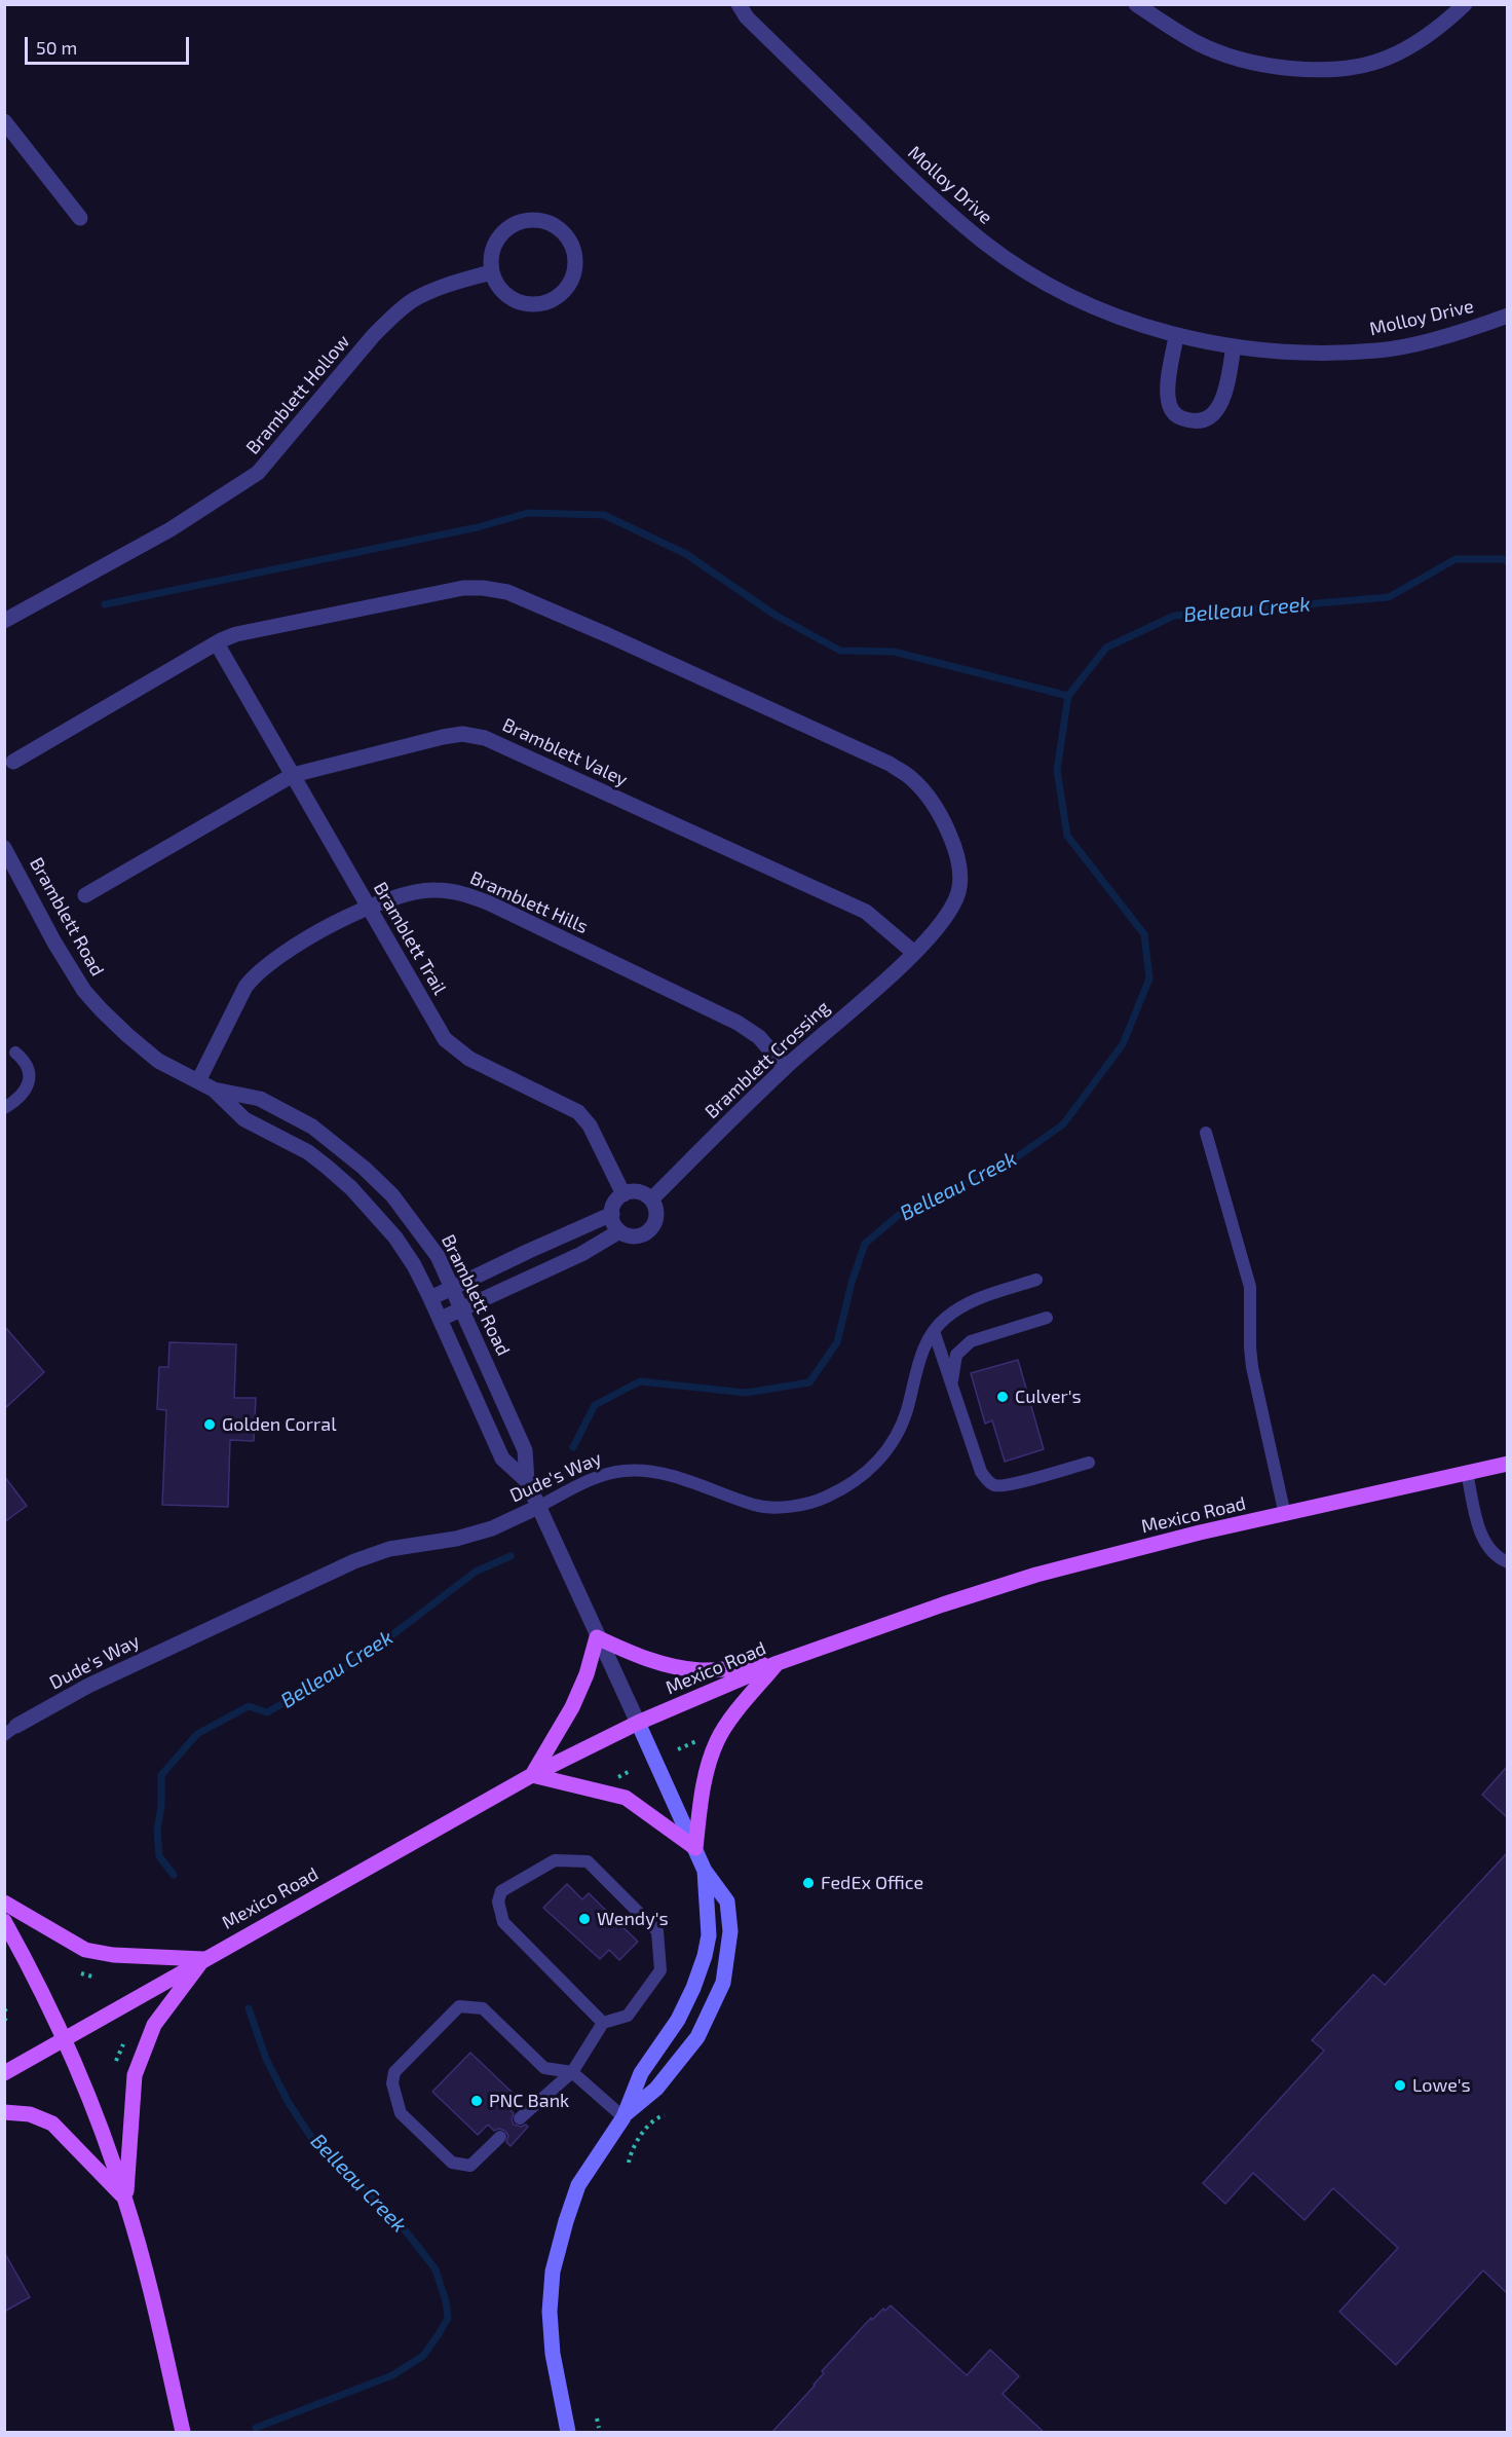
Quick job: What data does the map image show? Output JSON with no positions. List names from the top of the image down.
{
  "streets": {
    "main road": ["Mexico Road"],
    "street": [
      "Molloy Drive",
      "Bramblett Hollow",
      "Bramblett Valey",
      "Bramblett Hills",
      "Bramblett Road",
      "Bramblett Trail",
      "Bramblett Crossing",
      "Dude's Way"
    ]
  },
  "crossings": [
    ["Bramblett Valey", "Bramblett Trail"],
    ["Bramblett Valey", "Bramblett Crossing"],
    ["Bramblett Hills", "Bramblett Road"],
    ["Bramblett Hills", "Bramblett Trail"],
    ["Bramblett Hills", "Bramblett Crossing"],
    ["Bramblett Road", "Dude's Way"],
    ["Bramblett Road", "Mexico Road"],
    ["Bramblett Trail", "Bramblett Crossing"]
  ],
  "water": ["Belleau Creek"],
  "places": [
    "Culver's",
    "Golden Corral",
    "FedEx Office",
    "Wendy's",
    "Lowe's",
    "PNC Bank"
  ],
  "scale_bar": "50 m"
}
